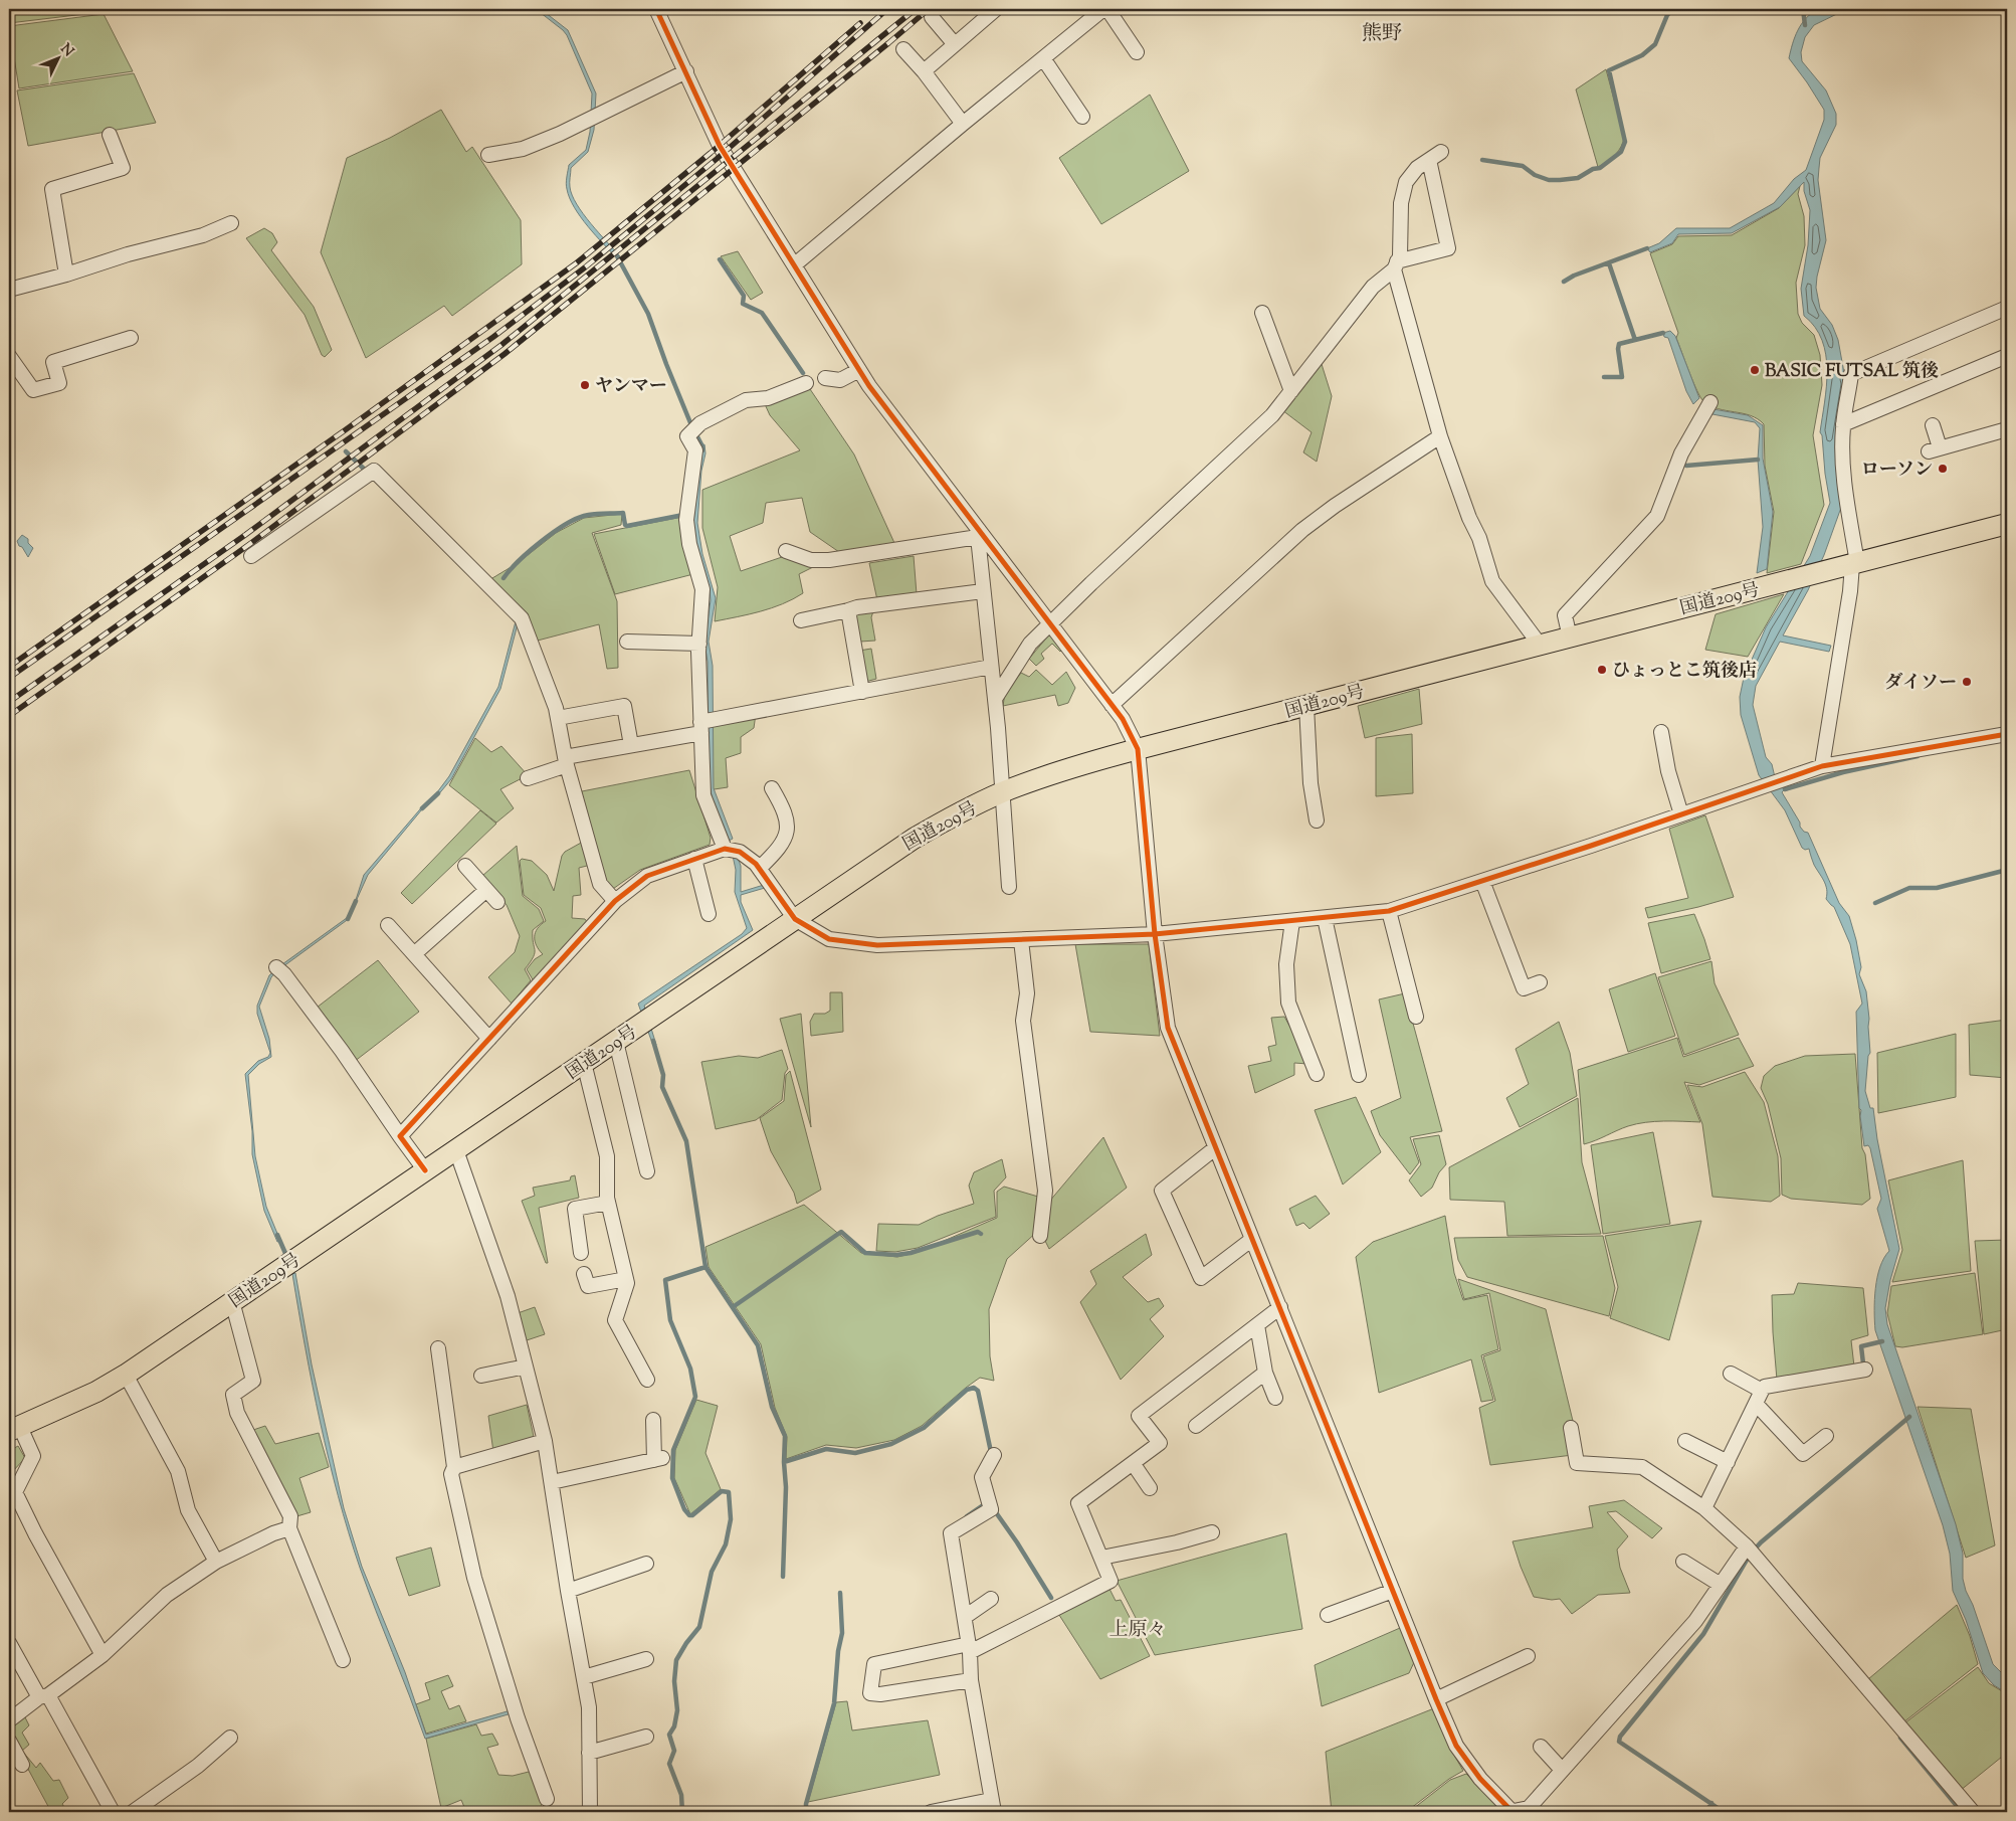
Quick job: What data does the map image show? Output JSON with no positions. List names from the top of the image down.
{
  "streets": {
    "highway": ["国道209号"]
  },
  "districts": ["熊野", "上原々"],
  "places": [
    "BASIC FUTSAL 筑後",
    "ヤンマー",
    "ローソン",
    "ひょっとこ筑後店",
    "ダイソー"
  ],
  "north": "top right"
}
